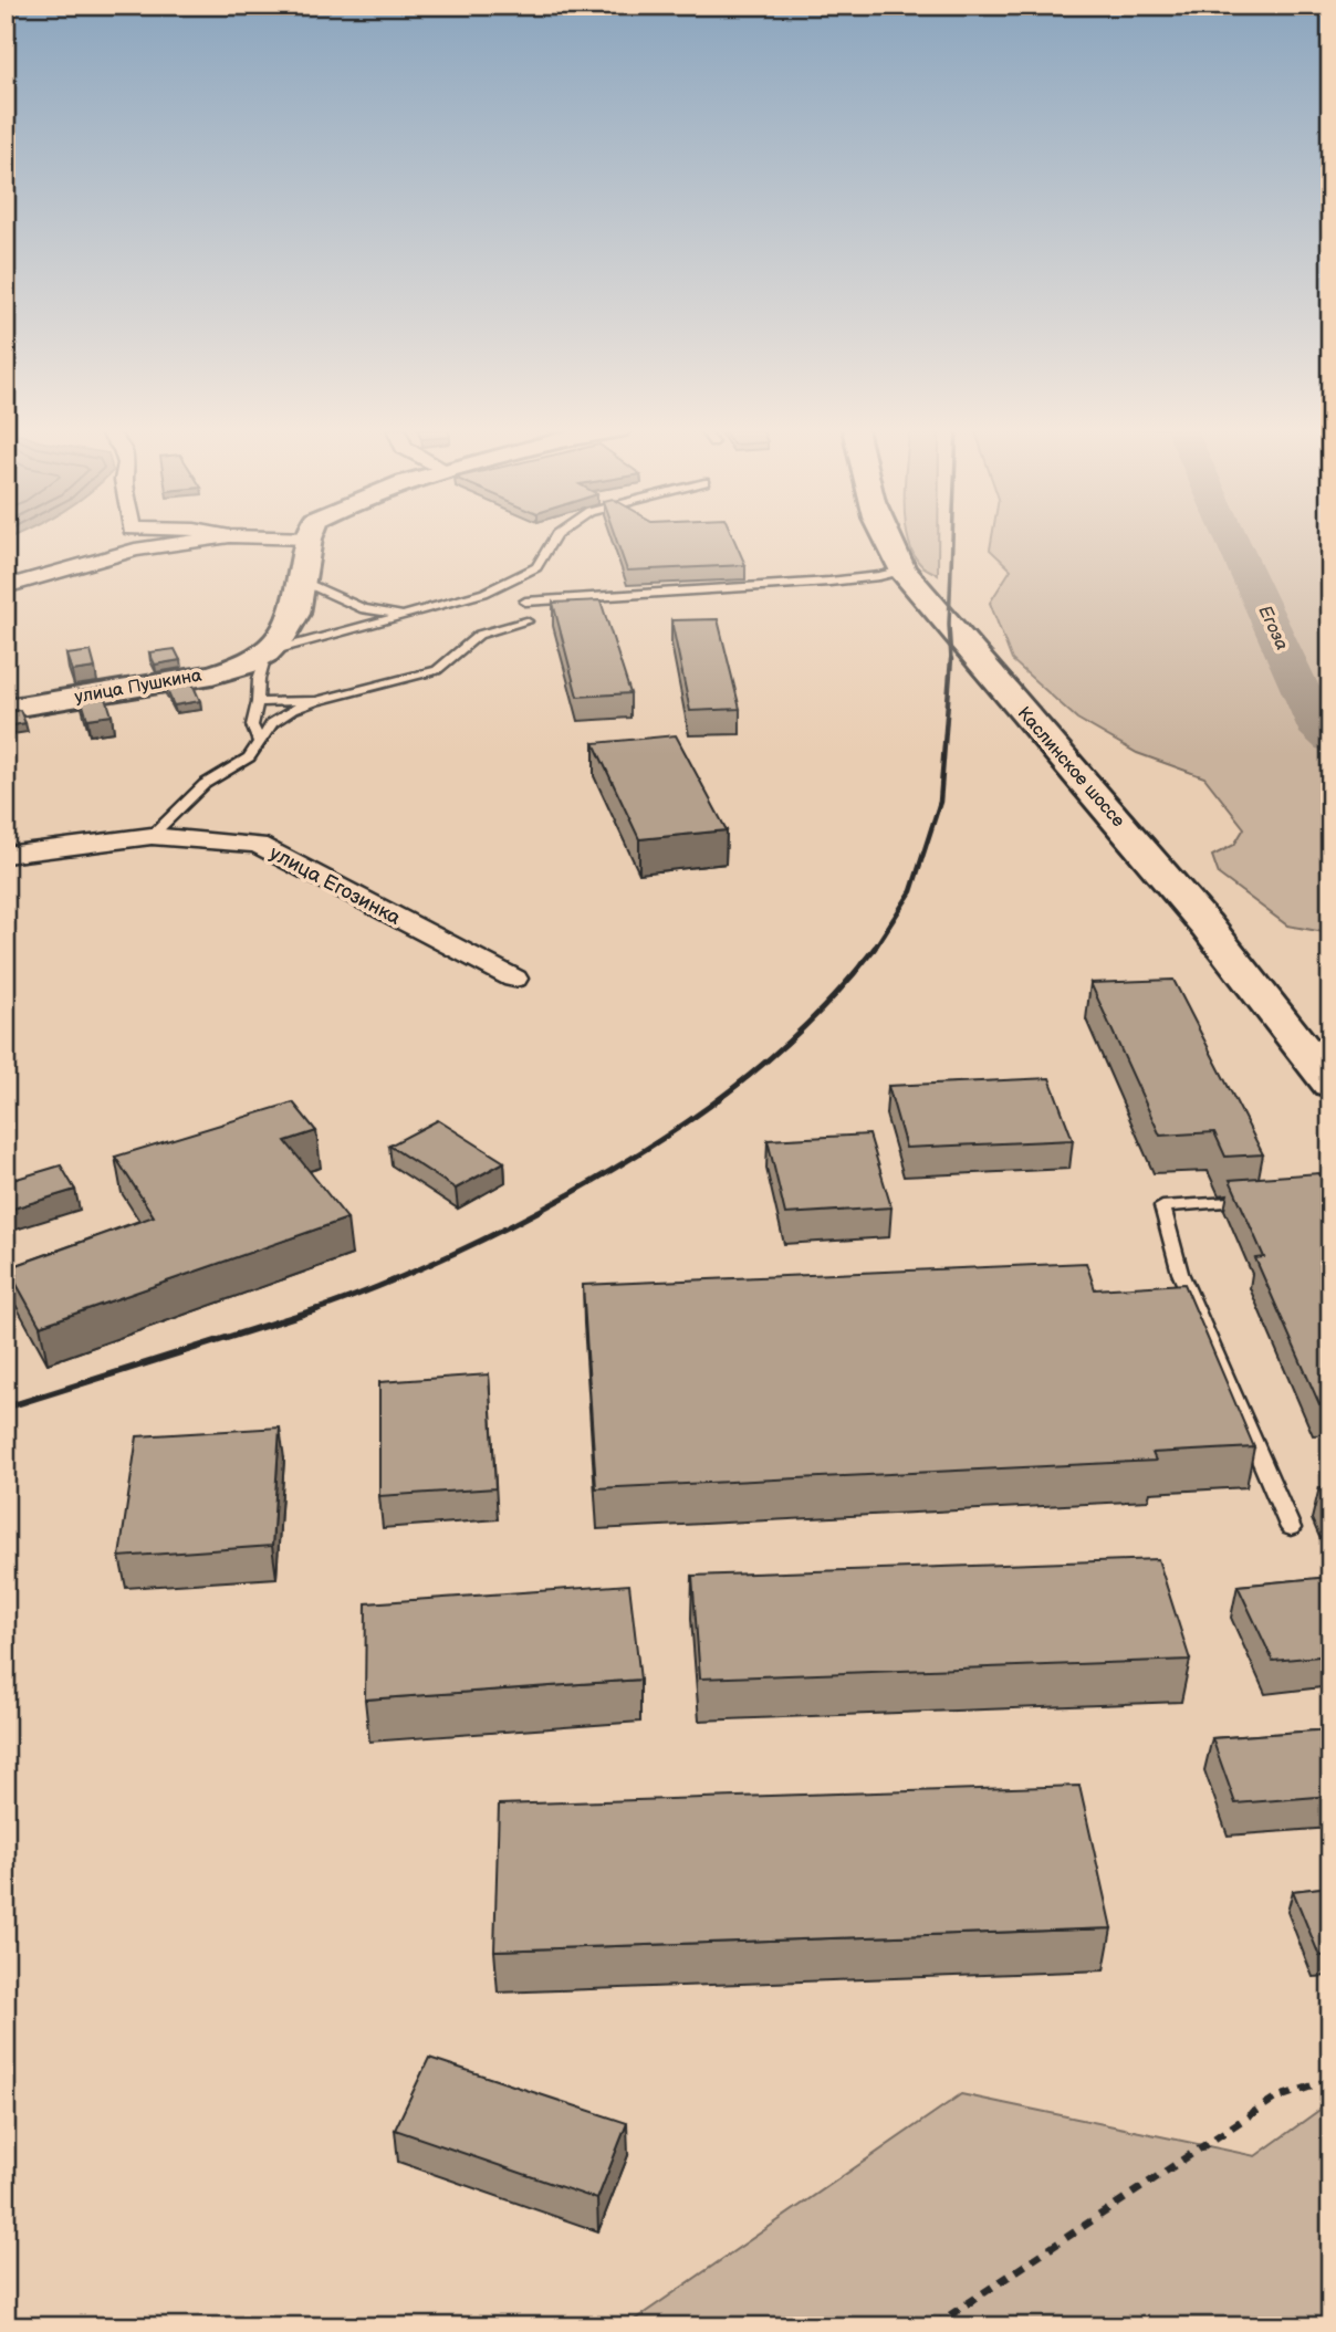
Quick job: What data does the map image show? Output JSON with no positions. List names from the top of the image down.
{
  "streets": {
    "main road": ["улица Пушкина", "Каслинское шоссе"],
    "street": ["улица Егозинка"]
  },
  "water": ["Егоза"]
}
